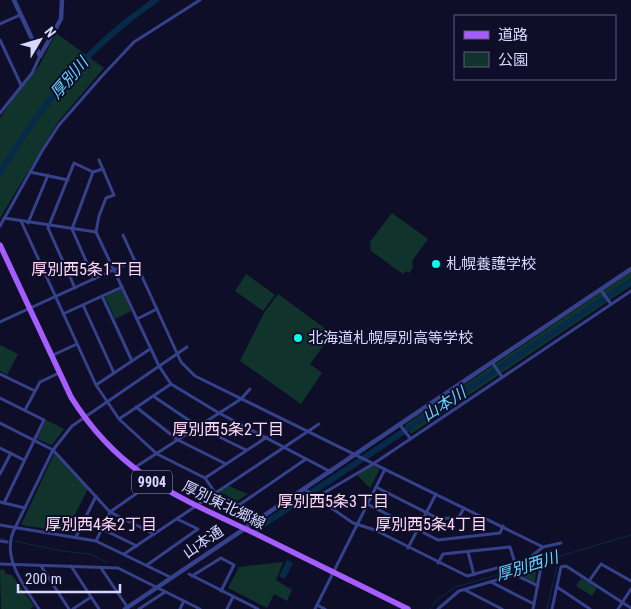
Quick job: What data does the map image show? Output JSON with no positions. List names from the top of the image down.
{
  "streets": {
    "main road": ["9904", "厚別東北郷線"],
    "street": ["山本通"]
  },
  "crossings": [
    ["厚別東北郷線", "山本通"]
  ],
  "districts": [
    "厚別西5条1丁目",
    "厚別西5条2丁目",
    "厚別西5条3丁目",
    "厚別西4条2丁目",
    "厚別西5条4丁目"
  ],
  "water": ["厚別川", "山本川", "厚別西川"],
  "places": ["札幌養護学校", "北海道札幌厚別高等学校"],
  "legend": ["道路", "公園"],
  "scale_bar": "200 m",
  "north": "top right"
}
